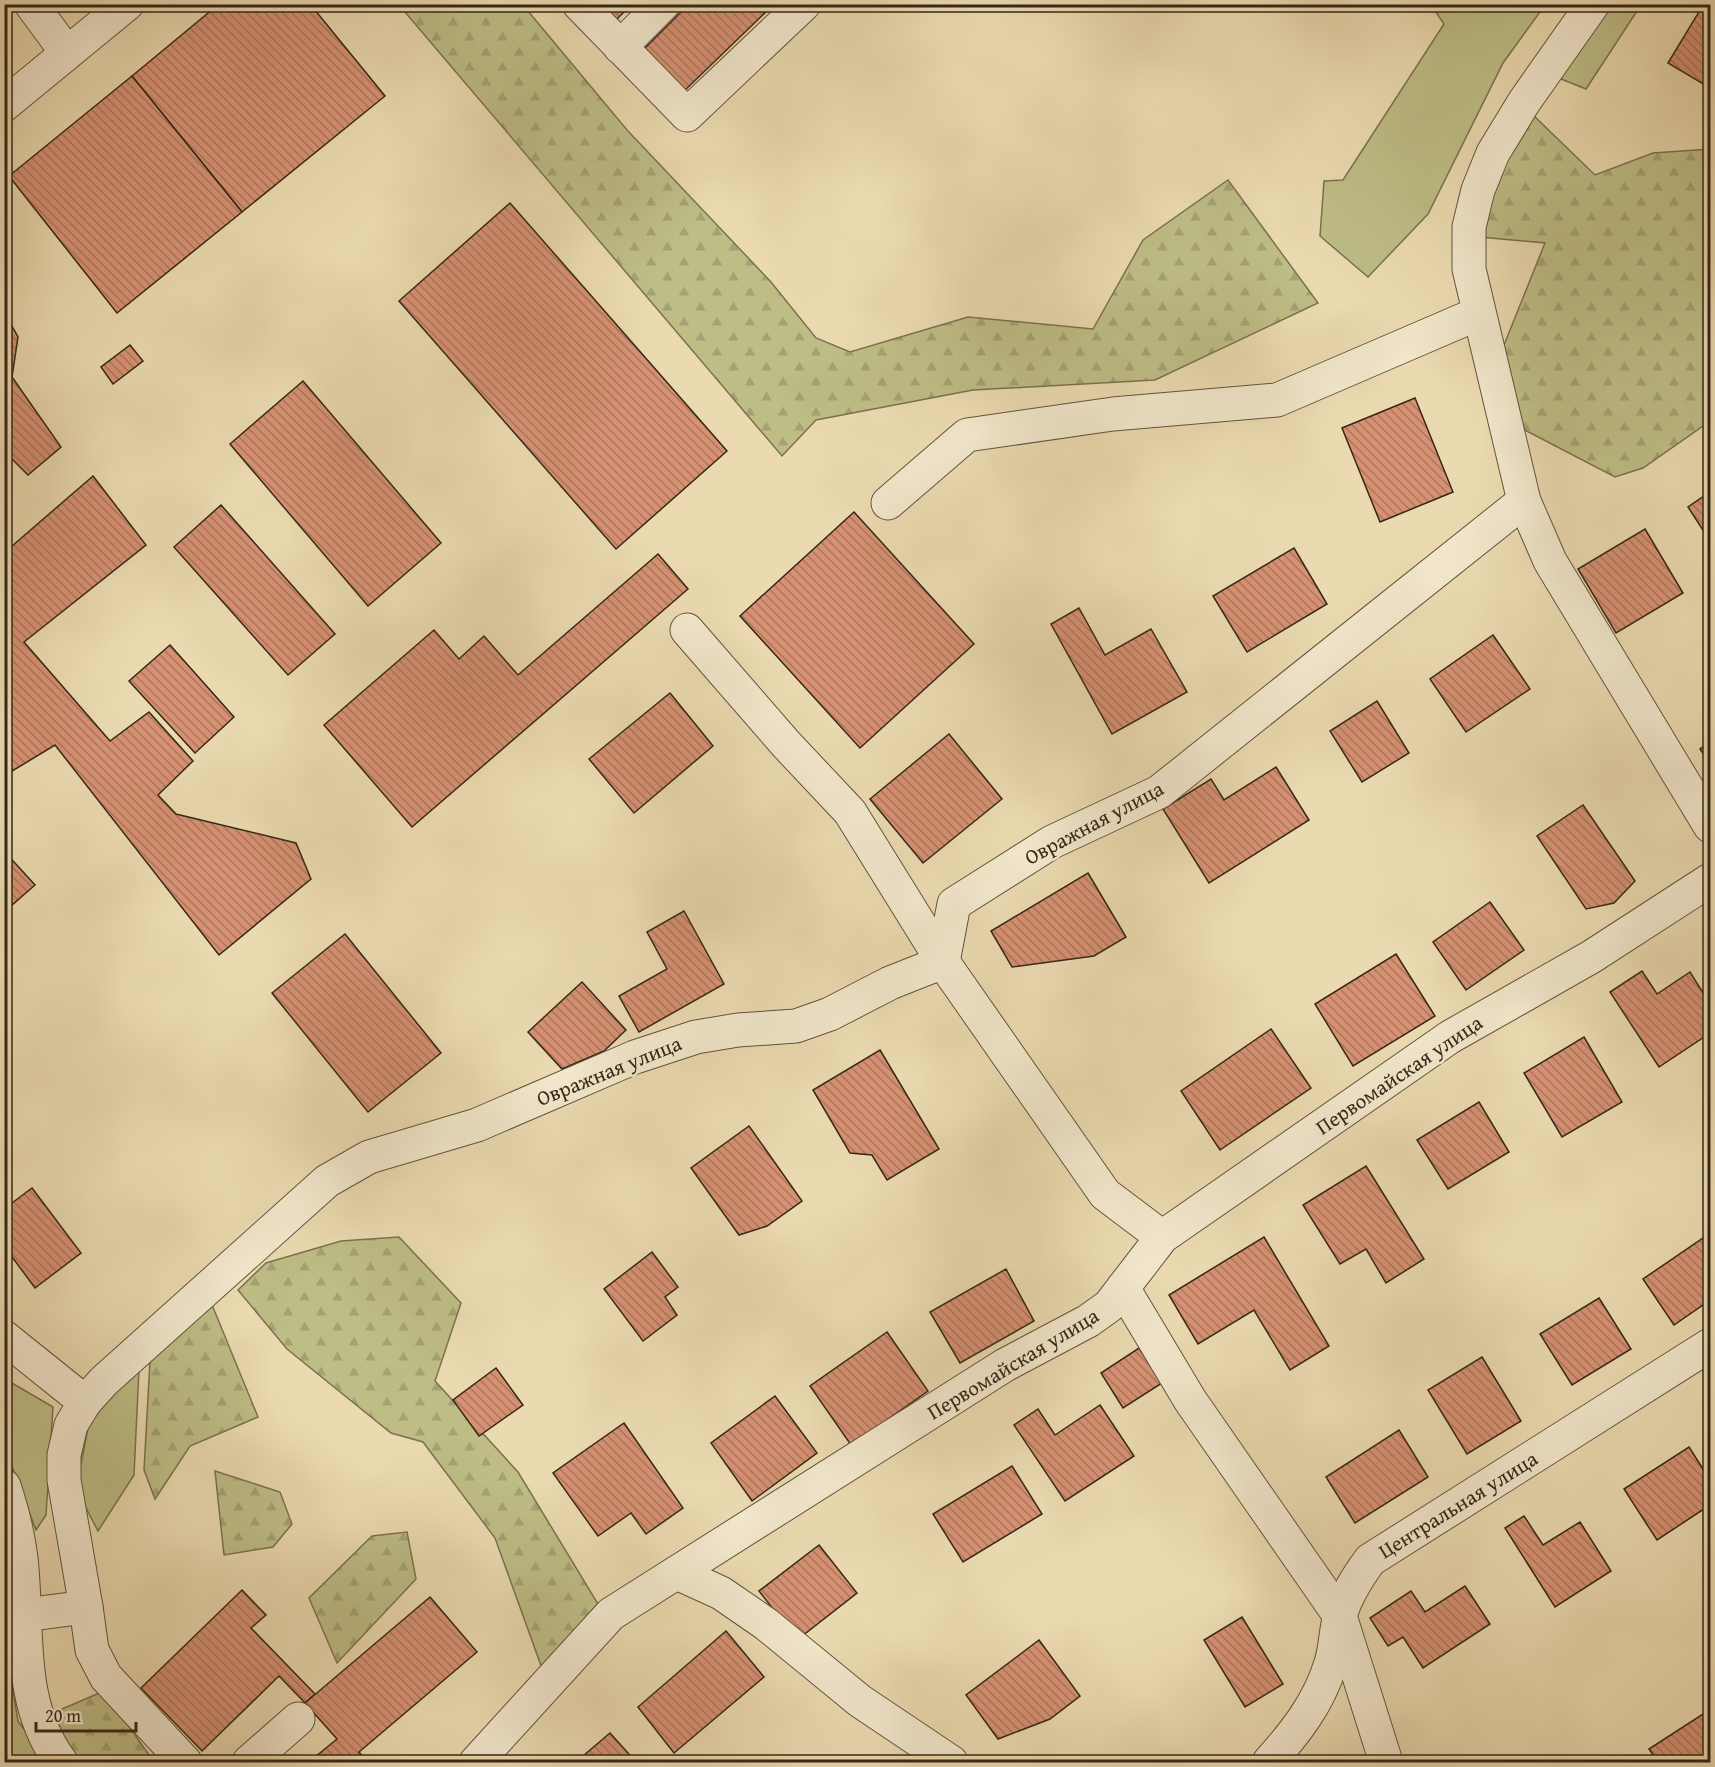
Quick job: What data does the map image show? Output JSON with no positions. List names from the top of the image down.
{
  "streets": {
    "street": ["Овражная улица", "Первомайская улица", "Центральная улица"]
  },
  "scale_bar": "20 m"
}
